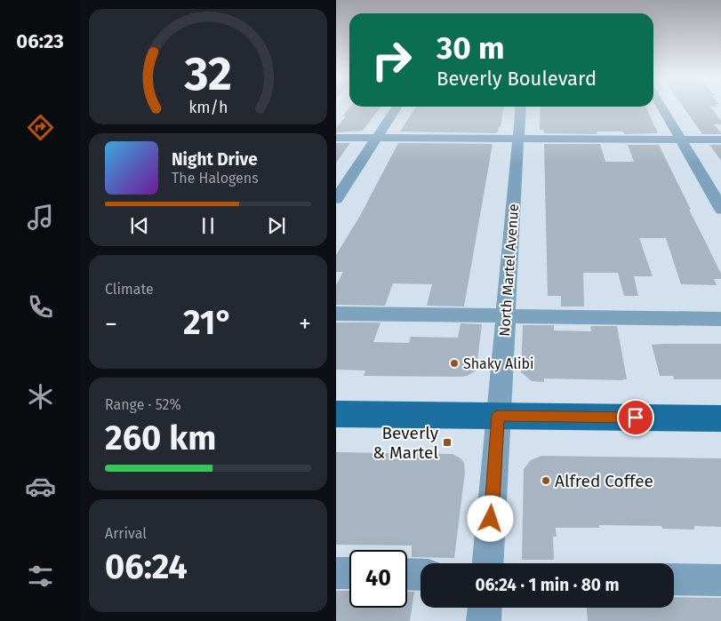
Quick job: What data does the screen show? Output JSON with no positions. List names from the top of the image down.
{
  "streets": {
    "street": ["North Martel Avenue"]
  },
  "places": {
    "other": ["Shaky Alibi", "Alfred Coffee"],
    "transit": ["Beverly & Martel"]
  },
  "page": {
    "tabs": "06:23",
    "turn": ["30 m", "Beverly Boulevard"],
    "song": ["Night Drive", "The Halogens"],
    "tile": [
      "Climate",
      ["Range · 52%", "260 km"],
      ["Arrival", "06:24"]
    ],
    "heat": ["−", "21°", "+"],
    "limit": "40",
    "trip": "06:24 · 1 min · 80 m",
    "gauge": ["32", "km/h"]
  }
}
